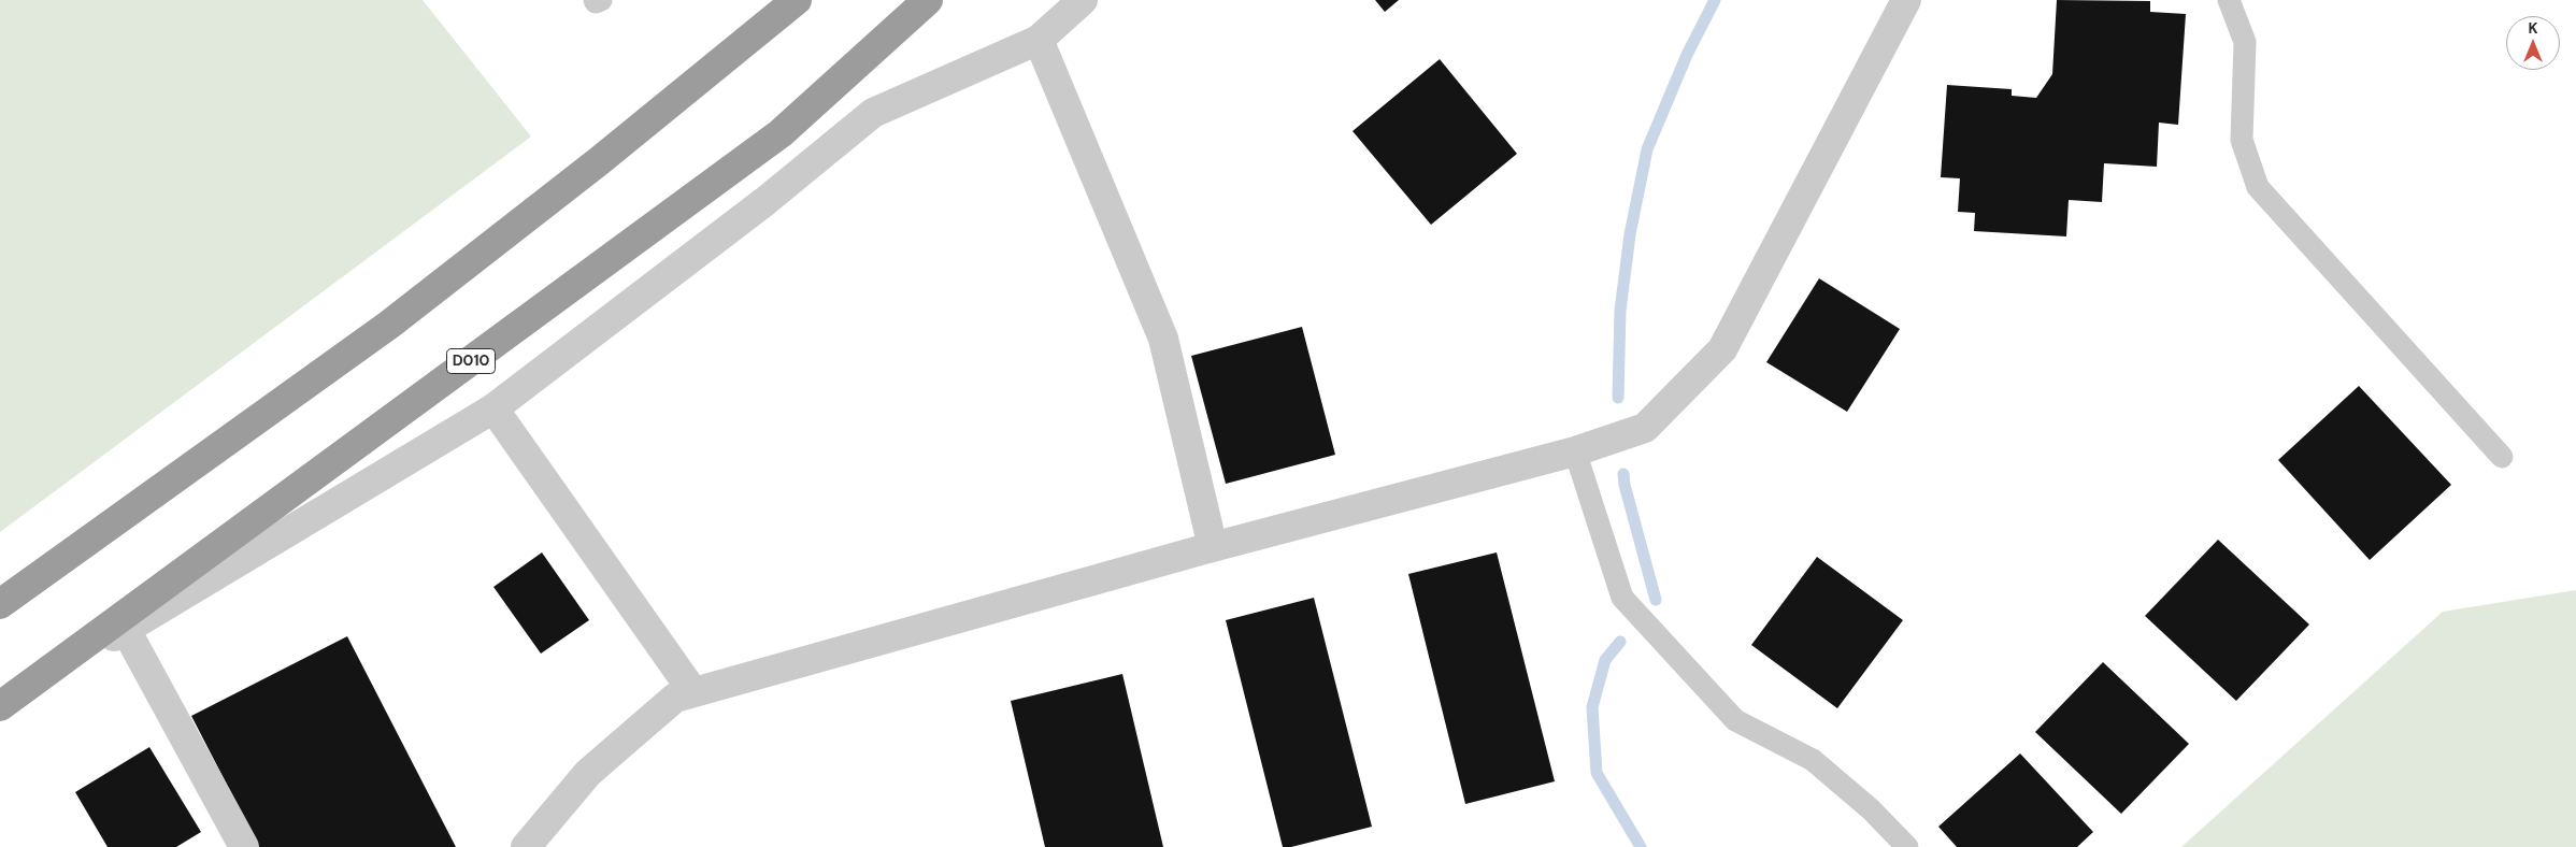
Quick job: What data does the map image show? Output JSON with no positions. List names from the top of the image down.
{
  "streets": {
    "highway": ["D010"]
  },
  "north": "top"
}
